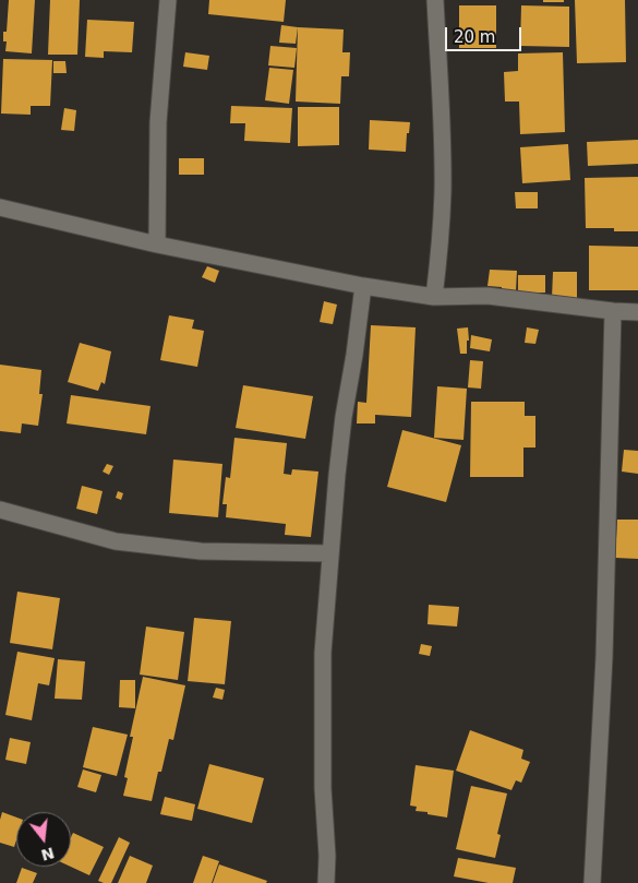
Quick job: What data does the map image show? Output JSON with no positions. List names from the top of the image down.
{
  "scale_bar": "20 m",
  "north": "bottom"
}
